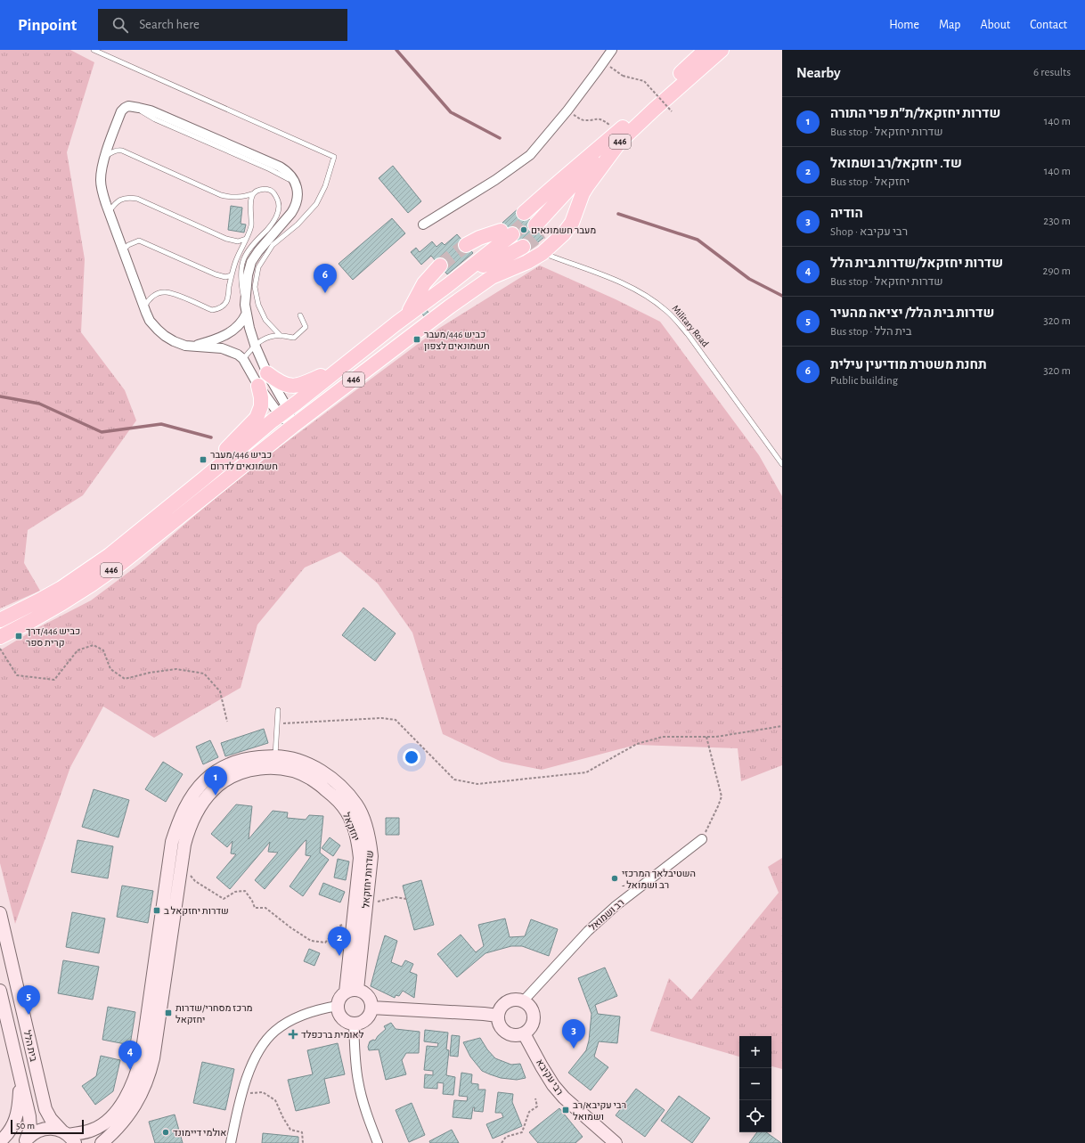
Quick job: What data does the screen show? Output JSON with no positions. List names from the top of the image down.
{
  "streets": {
    "main road": ["446"],
    "street": [
      "יחזקאל",
      "שדרות יחזקאל",
      "רב ושמואל",
      "בית הלל",
      "רבי עקיבא"
    ],
    "lane": ["Military Road"]
  },
  "crossings": [
    ["446", "Military Road"],
    ["יחזקאל", "שדרות יחזקאל"],
    ["שדרות יחזקאל", "בית הלל"],
    ["רב ושמואל", "רבי עקיבא"]
  ],
  "places": {
    "other": ["מעבר חשמונאים", "השטיבלאך המרכזי - רב ושמואל", "אולמי דיימונד"],
    "transit": [
      "כביש 446/מעבר חשמונאים לצפון",
      "כביש 446/מעבר חשמונאים לדרום",
      "כביש 446/דרך קרית ספר",
      "שדרות יחזקאל ב",
      "מרכז מסחרי/שדרות יחזקאל",
      "רבי עקיבא/רב ושמואל"
    ],
    "health": ["לאומית ברכפלד"]
  },
  "scale_bar": "50 m",
  "page": {
    "header": "Pinpoint",
    "search": "Search here",
    "nav": [
      "Home",
      "Map",
      "About",
      "Contact"
    ],
    "heading": ["Nearby", "6 results"],
    "list": [
      {
        "mark": "1",
        "name": "שדרות יחזקאל/ת״ת פרי התורה",
        "note": "Bus stop · שדרות יחזקאל",
        "value": "140 m"
      },
      {
        "mark": "2",
        "name": "שד. יחזקאל/רב ושמואל",
        "note": "Bus stop · יחזקאל",
        "value": "140 m"
      },
      {
        "mark": "3",
        "name": "הודיה",
        "note": "Shop · רבי עקיבא",
        "value": "230 m"
      },
      {
        "mark": "4",
        "name": "שדרות יחזקאל/שדרות בית הלל",
        "note": "Bus stop · שדרות יחזקאל",
        "value": "290 m"
      },
      {
        "mark": "5",
        "name": "שדרות בית הלל/ יציאה מהעיר",
        "note": "Bus stop · בית הלל",
        "value": "320 m"
      },
      {
        "mark": "6",
        "name": "תחנת משטרת מודיעין עילית",
        "note": "Public building",
        "value": "320 m"
      }
    ],
    "pins": [
      "6",
      "1",
      "2",
      "5",
      "3",
      "4"
    ],
    "map_buttons": ["+", "−"],
    "scale": "50 m"
  }
}
